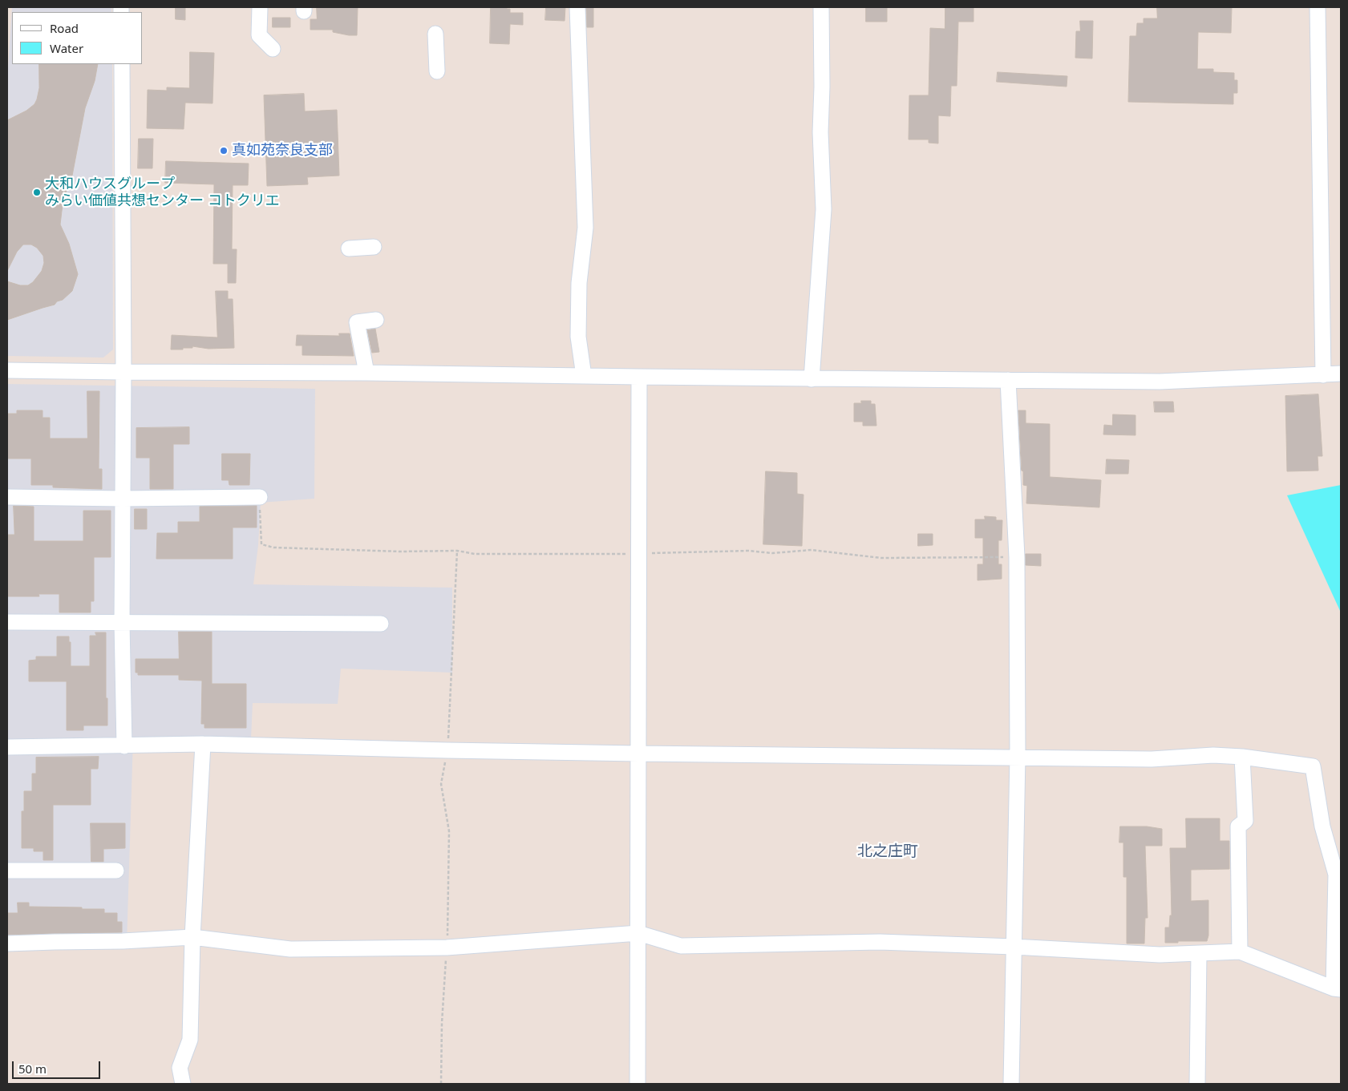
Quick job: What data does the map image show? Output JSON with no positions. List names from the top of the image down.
{
  "districts": ["北之庄町"],
  "places": ["真如苑奈良支部", "大和ハウスグループ みらい価値共想センター コトクリエ"],
  "legend": ["Road", "Water"],
  "scale_bar": "50 m"
}
